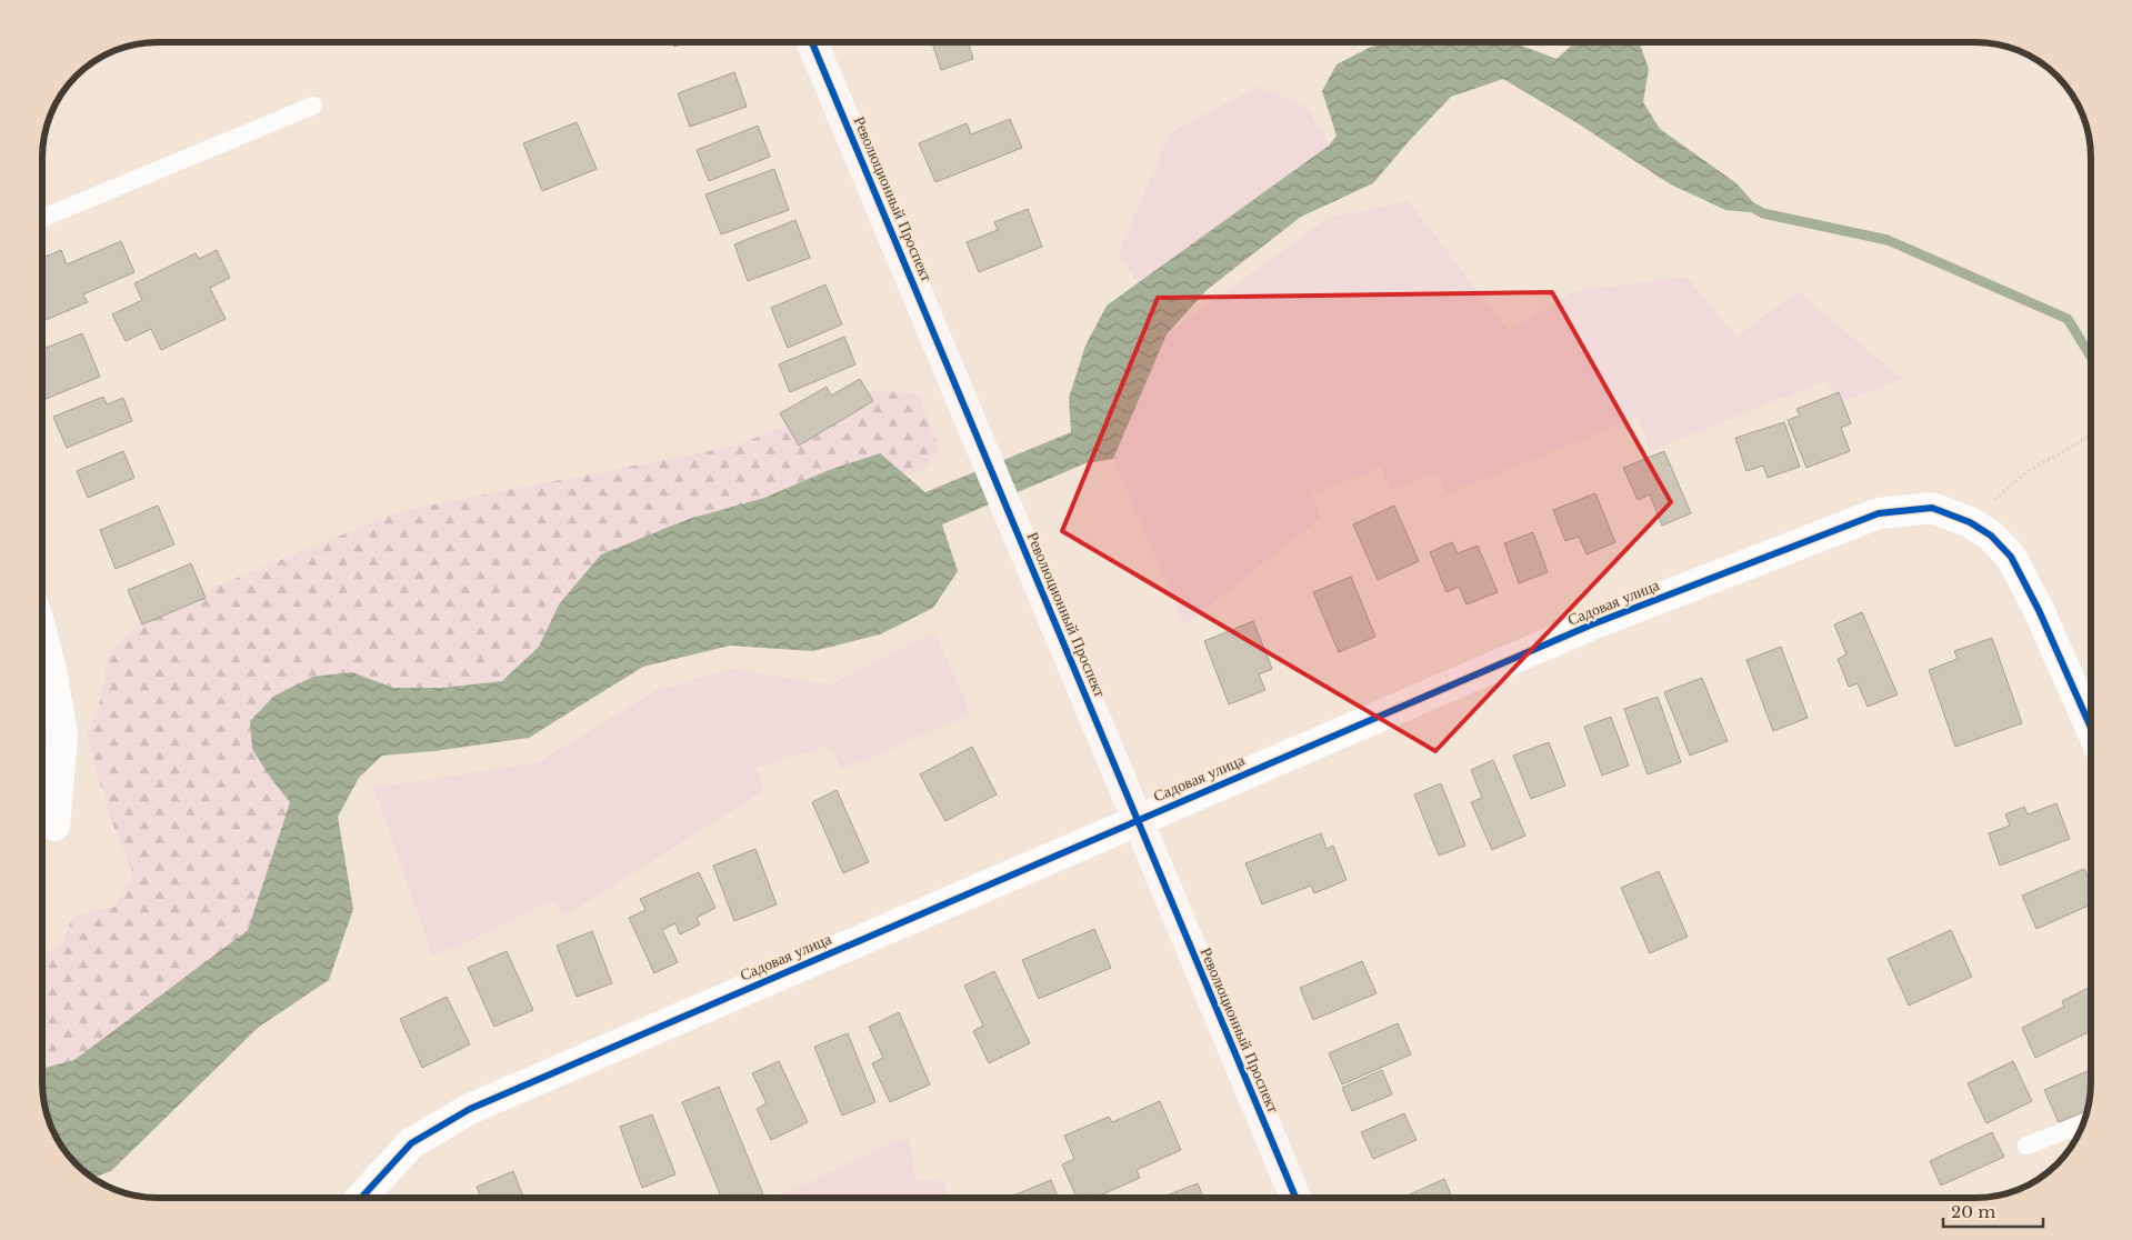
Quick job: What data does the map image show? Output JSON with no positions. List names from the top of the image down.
{
  "streets": {
    "street": ["Революционный Проспект", "Садовая улица"]
  },
  "crossings": [
    ["Революционный Проспект", "Садовая улица"]
  ],
  "scale_bar": "20 m"
}
